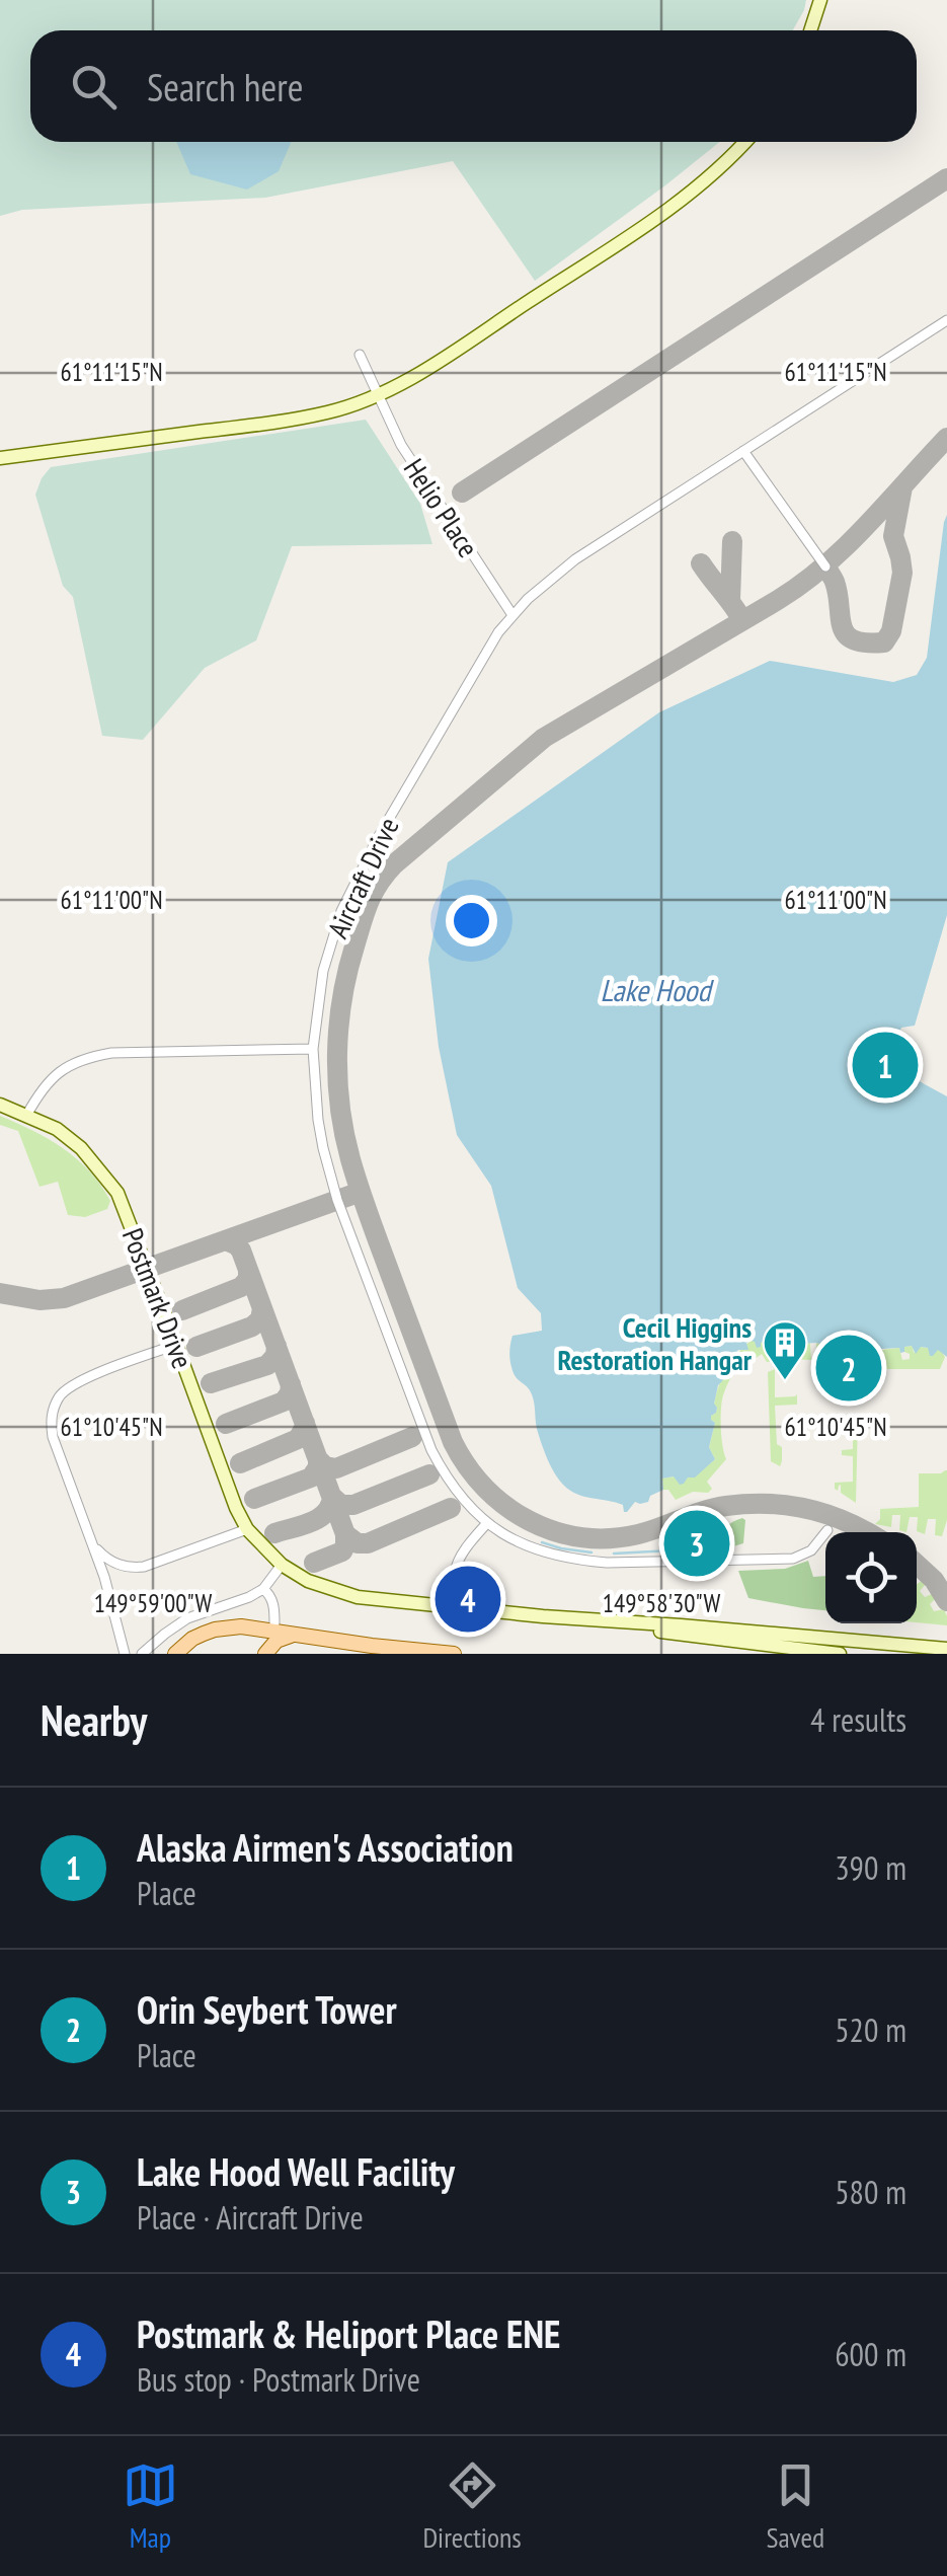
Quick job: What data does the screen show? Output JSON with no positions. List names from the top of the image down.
{
  "streets": {
    "street": ["Helio Place", "Aircraft Drive", "Postmark Drive"]
  },
  "crossings": [
    ["Helio Place", "Aircraft Drive"]
  ],
  "water": ["Lake Hood"],
  "places": {
    "building": ["Cecil Higgins Restoration Hangar"]
  },
  "page": {
    "search": "Search here",
    "pins": [
      "1",
      "2",
      "3",
      "4"
    ],
    "heading": ["Nearby", "4 results"],
    "list": [
      {
        "mark": "1",
        "name": "Alaska Airmen's Association",
        "note": "Place",
        "value": "390 m"
      },
      {
        "mark": "2",
        "name": "Orin Seybert Tower",
        "note": "Place",
        "value": "520 m"
      },
      {
        "mark": "3",
        "name": "Lake Hood Well Facility",
        "note": "Place · Aircraft Drive",
        "value": "580 m"
      },
      {
        "mark": "4",
        "name": "Postmark & Heliport Place ENE",
        "note": "Bus stop · Postmark Drive",
        "value": "600 m"
      }
    ],
    "nav": ["Map", "Directions", "Saved"]
  },
  "coordinates": [
    "61°11'15\"N",
    "61°11'00\"N",
    "61°10'45\"N",
    "149°59'00\"W",
    "149°58'30\"W"
  ]
}
